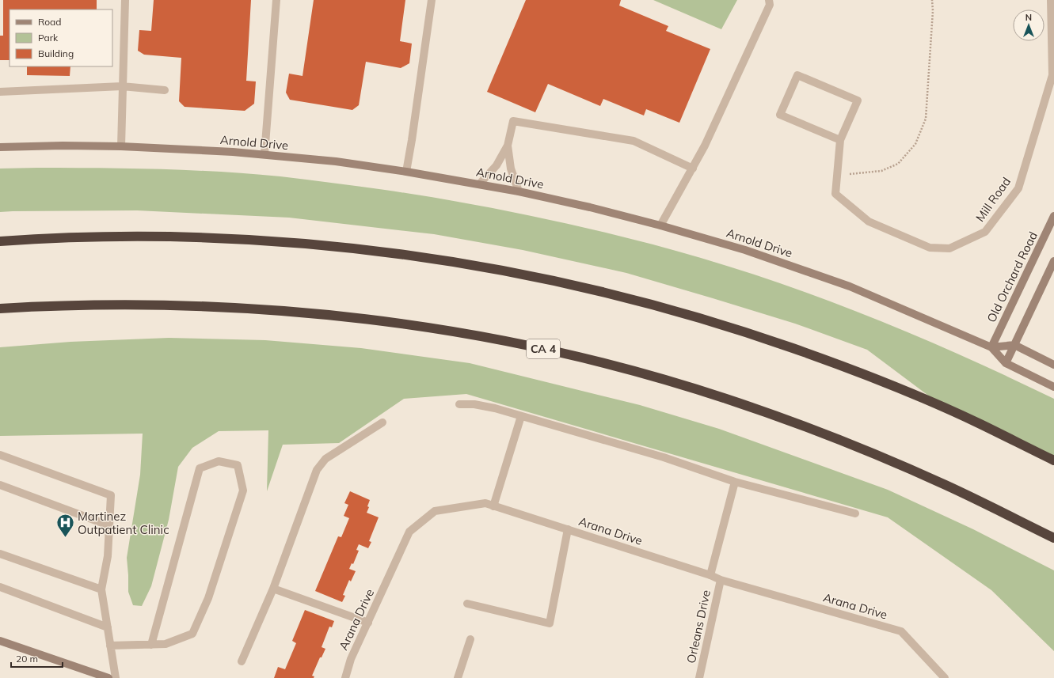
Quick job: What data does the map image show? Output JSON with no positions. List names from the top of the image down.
{
  "streets": {
    "highway": ["CA 4"],
    "street": [
      "Arnold Drive",
      "Mill Road",
      "Old Orchard Road",
      "Arana Drive",
      "Orleans Drive"
    ]
  },
  "crossings": [
    ["Arnold Drive", "Old Orchard Road"],
    ["Arana Drive", "Orleans Drive"]
  ],
  "places": {
    "hospital": ["Martinez Outpatient Clinic"]
  },
  "legend": ["Road", "Park", "Building"],
  "scale_bar": "20 m",
  "north": "top"
}
